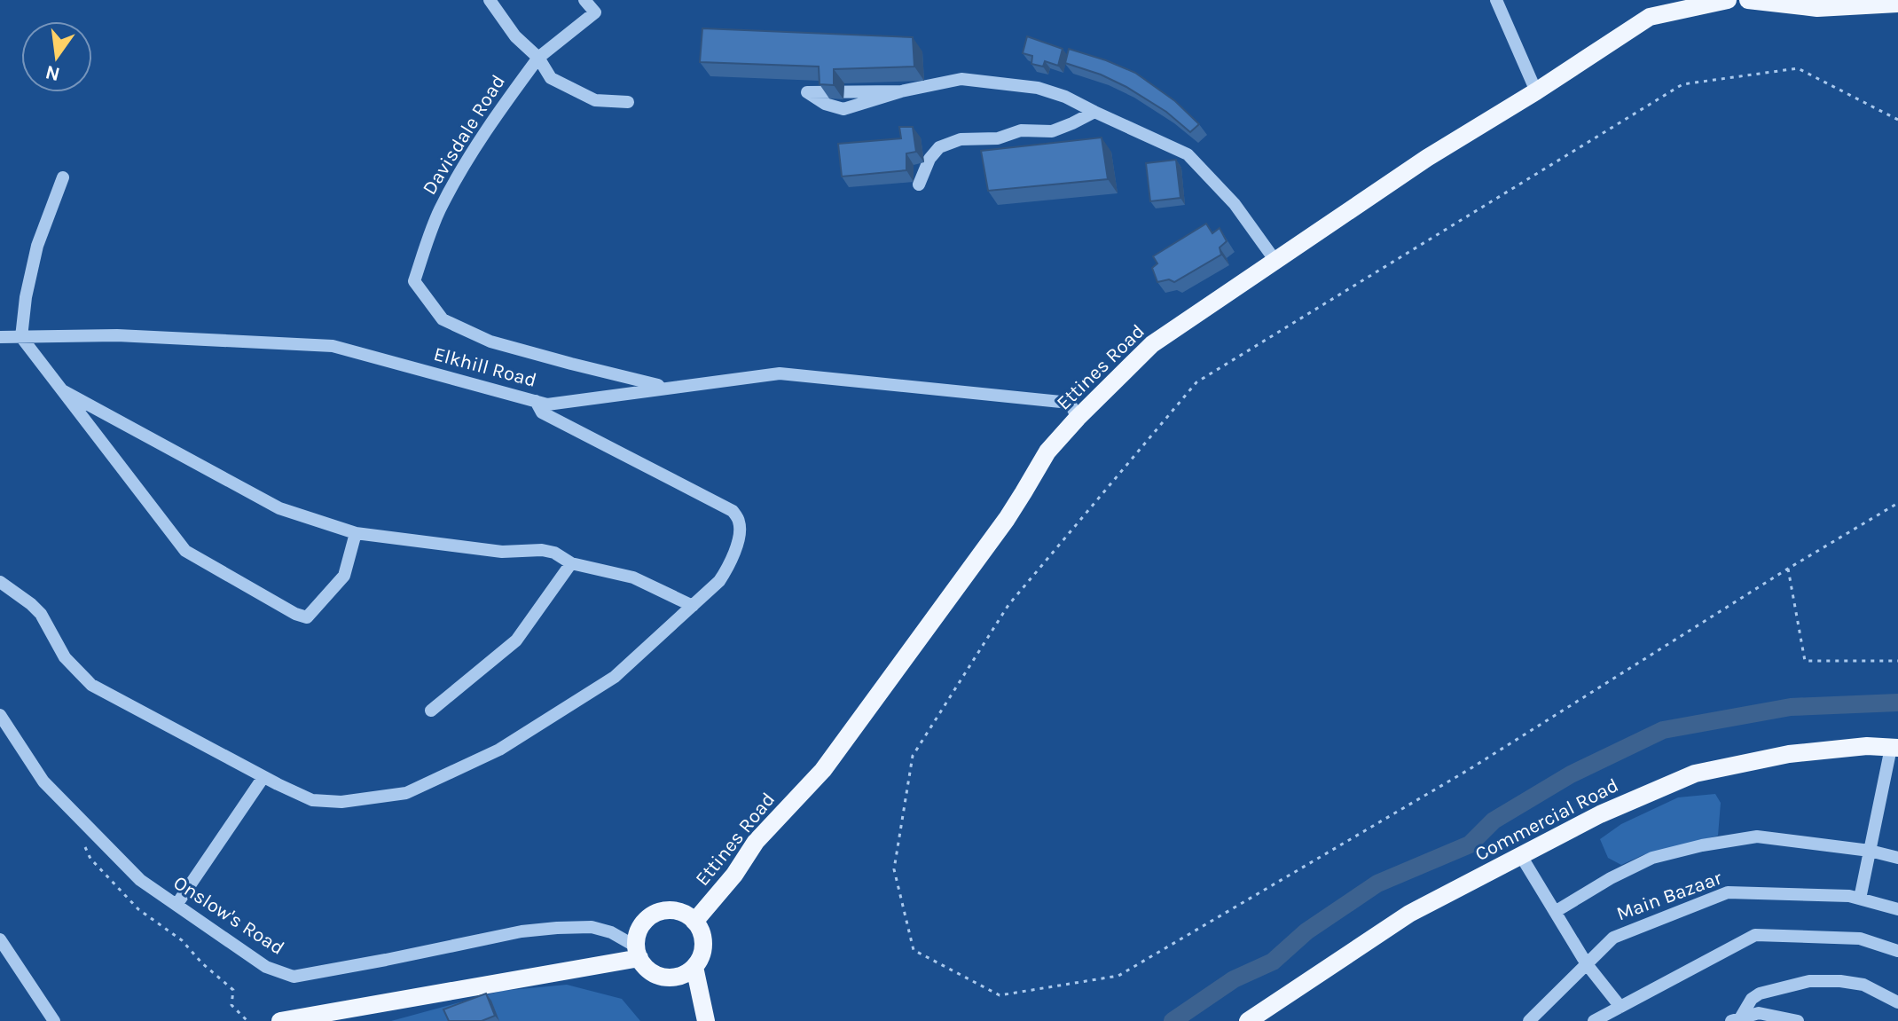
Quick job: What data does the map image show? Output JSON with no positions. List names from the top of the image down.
{
  "streets": {
    "main road": ["Ettines Road", "Commercial Road"],
    "street": [
      "Davisdale Road",
      "Elkhill Road",
      "Main Bazaar",
      "Onslow's Road"
    ]
  },
  "crossings": [
    ["Davisdale Road", "Elkhill Road"],
    ["Elkhill Road", "Ettines Road"],
    ["Ettines Road", "Onslow's Road"]
  ],
  "north": "bottom"
}
